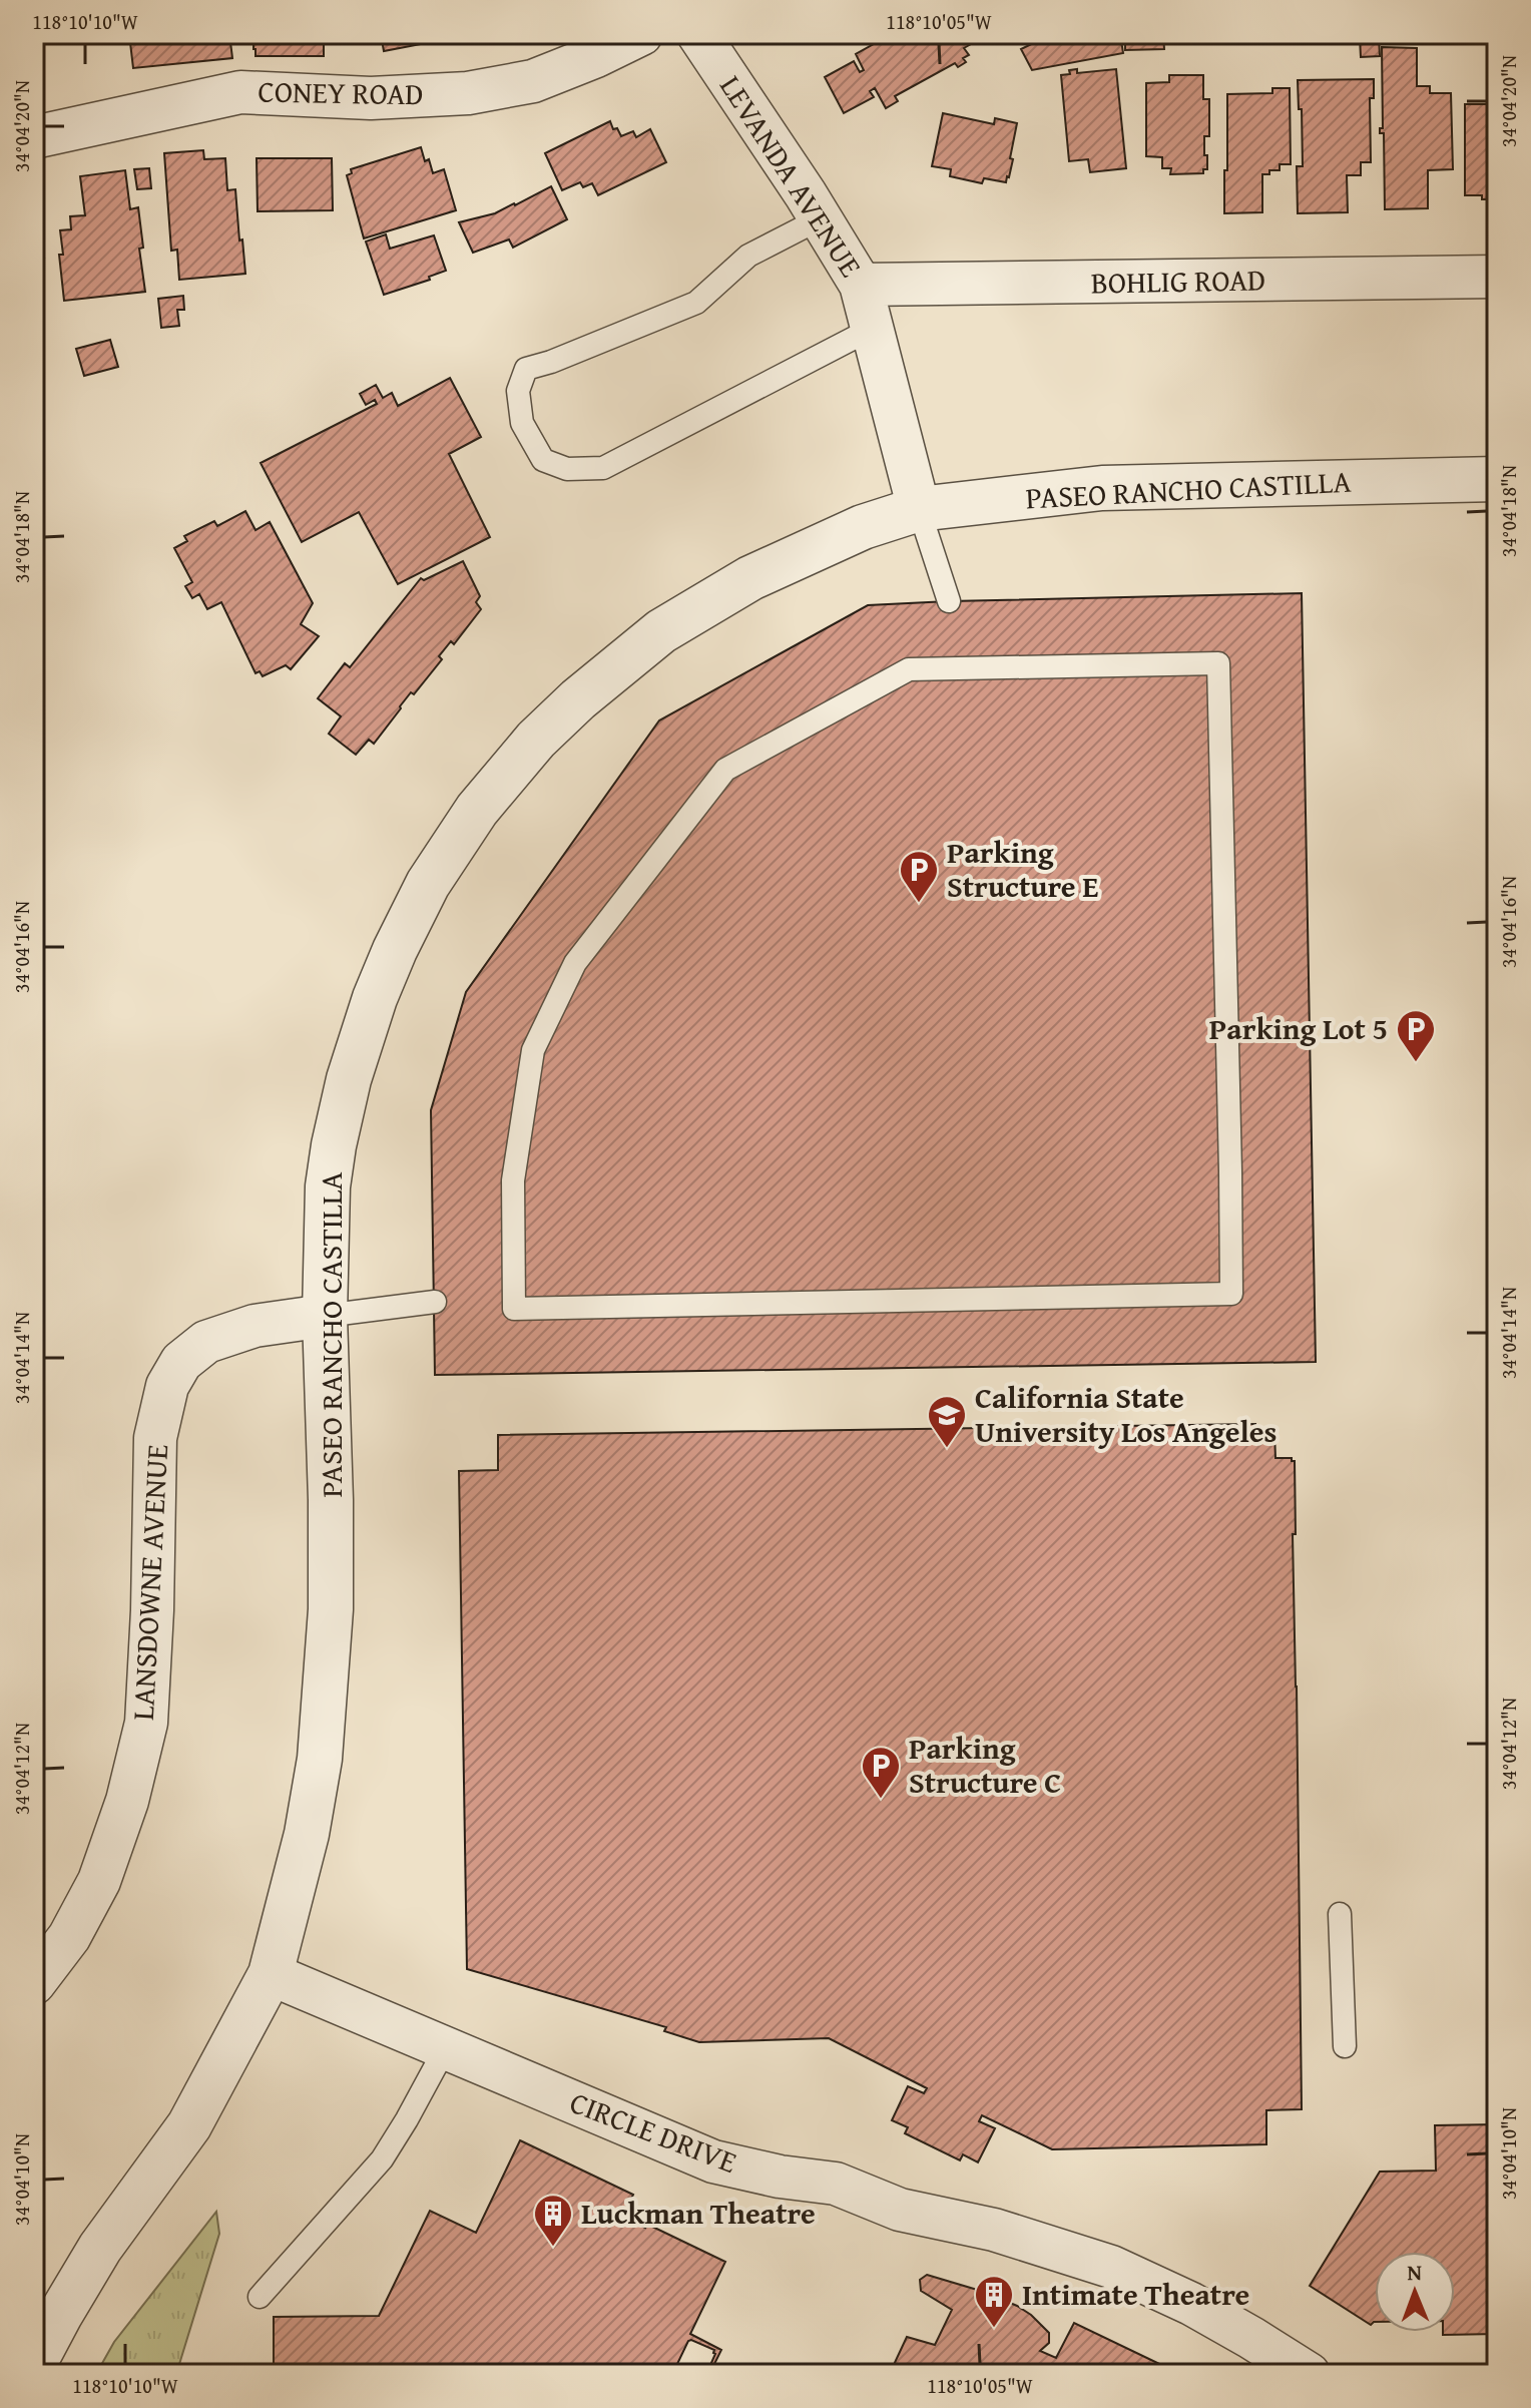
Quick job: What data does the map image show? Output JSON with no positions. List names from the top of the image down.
{
  "streets": {
    "street": [
      "CONEY ROAD",
      "LEVANDA AVENUE",
      "BOHLIG ROAD",
      "PASEO RANCHO CASTILLA",
      "LANSDOWNE AVENUE",
      "CIRCLE DRIVE"
    ]
  },
  "crossings": [
    ["LEVANDA AVENUE", "BOHLIG ROAD"],
    ["LEVANDA AVENUE", "PASEO RANCHO CASTILLA"],
    ["PASEO RANCHO CASTILLA", "LANSDOWNE AVENUE"],
    ["PASEO RANCHO CASTILLA", "CIRCLE DRIVE"]
  ],
  "places": {
    "parking": ["Parking Structure E", "Parking Lot 5", "Parking Structure C"],
    "school or university": ["California State University Los Angeles"],
    "building": ["Luckman Theatre", "Intimate Theatre"]
  },
  "north": "top",
  "coordinates": [
    "118°10'10\"W",
    "118°10'05\"W",
    "34°04'20\"N",
    "34°04'18\"N",
    "34°04'16\"N",
    "34°04'14\"N",
    "34°04'12\"N",
    "34°04'10\"N"
  ]
}
